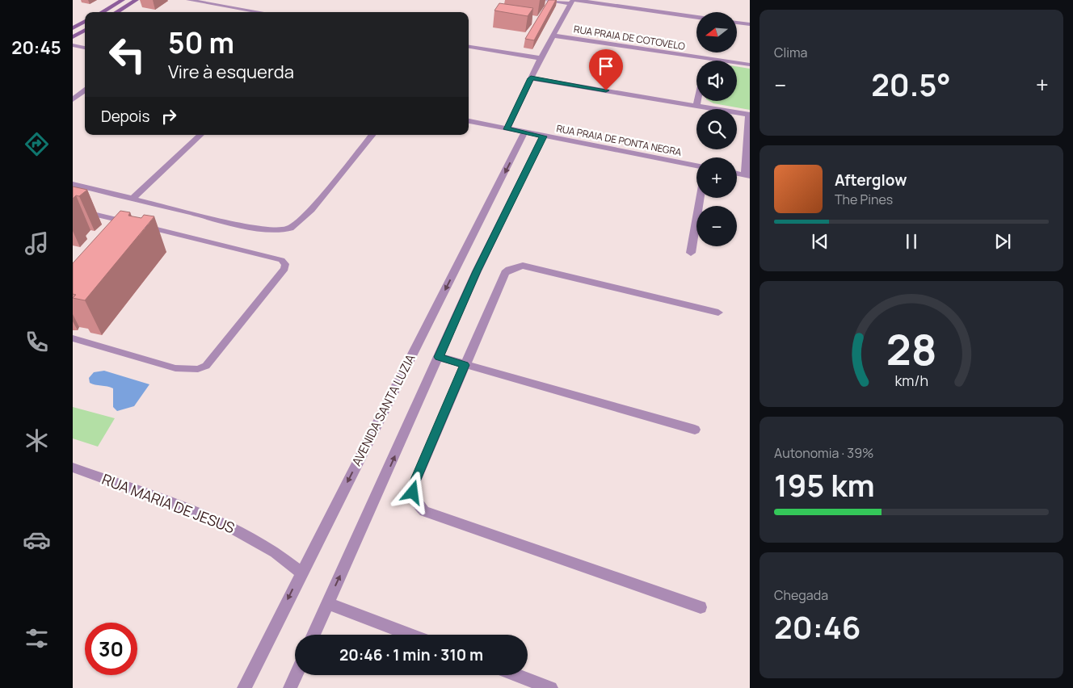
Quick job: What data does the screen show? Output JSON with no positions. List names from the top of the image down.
{
  "streets": {
    "street": [
      "RUA PRAIA DE COTOVELO",
      "RUA PRAIA DE PONTA NEGRA",
      "AVENIDA SANTA LUZIA",
      "RUA MARIA DE JESUS"
    ]
  },
  "crossings": [
    ["RUA PRAIA DE PONTA NEGRA", "AVENIDA SANTA LUZIA"],
    ["AVENIDA SANTA LUZIA", "RUA MARIA DE JESUS"]
  ],
  "north": "left",
  "page": {
    "tabs": "20:45",
    "tile": [
      "Clima",
      ["Autonomia · 39%", "195 km"],
      ["Chegada", "20:46"]
    ],
    "map_buttons": ["+", "−"],
    "turn": ["50 m", "Vire à esquerda"],
    "heat": ["−", "20.5°", "+"],
    "then": "Depois",
    "song": ["Afterglow", "The Pines"],
    "limit": "30",
    "trip": "20:46 · 1 min · 310 m",
    "gauge": ["28", "km/h"]
  }
}
